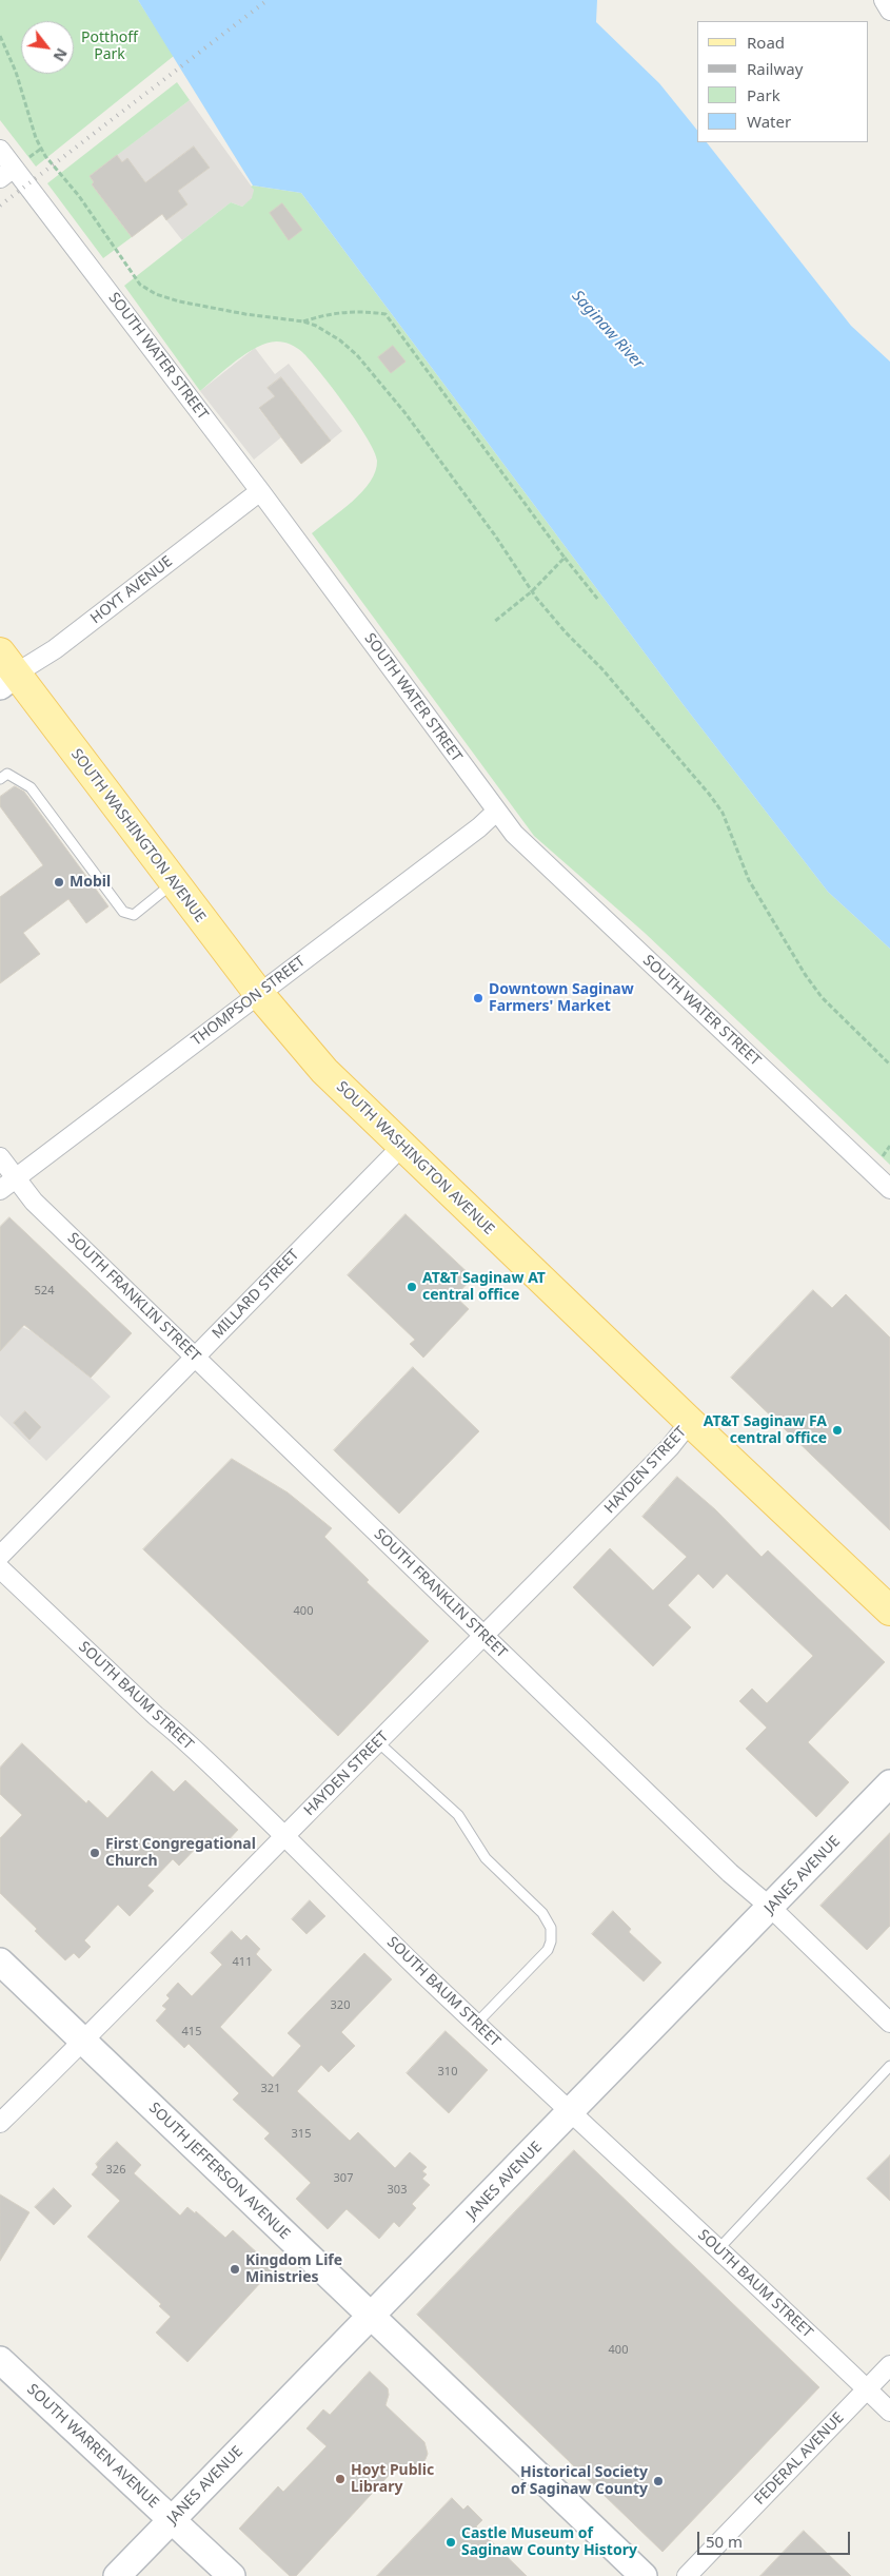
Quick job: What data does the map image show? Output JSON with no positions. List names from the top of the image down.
{
  "streets": {
    "main road": ["SOUTH WASHINGTON AVENUE"],
    "street": [
      "SOUTH WATER STREET",
      "HOYT AVENUE",
      "THOMPSON STREET",
      "MILLARD STREET",
      "SOUTH FRANKLIN STREET",
      "HAYDEN STREET",
      "SOUTH BAUM STREET",
      "JANES AVENUE",
      "SOUTH JEFFERSON AVENUE",
      "SOUTH WARREN AVENUE",
      "FEDERAL AVENUE"
    ]
  },
  "crossings": [
    ["SOUTH WATER STREET", "HOYT AVENUE"],
    ["SOUTH WATER STREET", "THOMPSON STREET"],
    ["HOYT AVENUE", "SOUTH WASHINGTON AVENUE"],
    ["SOUTH WASHINGTON AVENUE", "THOMPSON STREET"],
    ["SOUTH WASHINGTON AVENUE", "MILLARD STREET"],
    ["SOUTH WASHINGTON AVENUE", "HAYDEN STREET"],
    ["THOMPSON STREET", "SOUTH FRANKLIN STREET"],
    ["MILLARD STREET", "SOUTH FRANKLIN STREET"],
    ["SOUTH FRANKLIN STREET", "HAYDEN STREET"],
    ["SOUTH FRANKLIN STREET", "JANES AVENUE"],
    ["HAYDEN STREET", "SOUTH BAUM STREET"],
    ["HAYDEN STREET", "SOUTH JEFFERSON AVENUE"],
    ["SOUTH BAUM STREET", "JANES AVENUE"],
    ["SOUTH BAUM STREET", "FEDERAL AVENUE"],
    ["JANES AVENUE", "SOUTH JEFFERSON AVENUE"],
    ["JANES AVENUE", "SOUTH WARREN AVENUE"]
  ],
  "water": ["Saginaw River"],
  "parks": ["Potthoff Park"],
  "places": [
    "Mobil",
    "Downtown Saginaw Farmers' Market",
    "AT&T Saginaw AT central office",
    "AT&T Saginaw FA central office",
    "First Congregational Church",
    "Kingdom Life Ministries",
    "Hoyt Public Library",
    "Historical Society of Saginaw County",
    "Castle Museum of Saginaw County History"
  ],
  "house_numbers": [
    "524",
    "400",
    "411",
    "320",
    "415",
    "310",
    "321",
    "315",
    "326",
    "307",
    "303",
    "400"
  ],
  "legend": [
    "Road",
    "Railway",
    "Park",
    "Water"
  ],
  "scale_bar": "50 m",
  "north": "bottom right"
}
